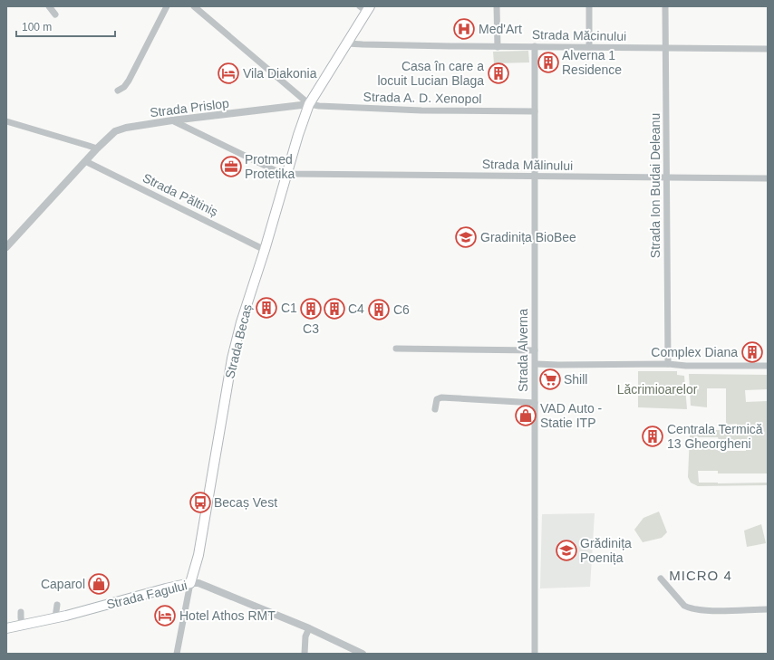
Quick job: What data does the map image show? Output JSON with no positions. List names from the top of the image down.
{
  "streets": {
    "main road": ["Strada Becaș", "Strada Fagului"],
    "street": [
      "Strada Măcinului",
      "Strada A. D. Xenopol",
      "Strada Prislop",
      "Strada Mălinului",
      "Strada Ion Budai Deleanu",
      "Strada Păltiniș",
      "Strada Alverna"
    ]
  },
  "crossings": [
    ["Strada Măcinului", "Strada Ion Budai Deleanu"],
    ["Strada Măcinului", "Strada Becaș"],
    ["Strada Măcinului", "Strada Alverna"],
    ["Strada A. D. Xenopol", "Strada Prislop"],
    ["Strada A. D. Xenopol", "Strada Becaș"],
    ["Strada A. D. Xenopol", "Strada Alverna"],
    ["Strada Prislop", "Strada Mălinului"],
    ["Strada Prislop", "Strada Păltiniș"],
    ["Strada Prislop", "Strada Becaș"],
    ["Strada Mălinului", "Strada Ion Budai Deleanu"],
    ["Strada Mălinului", "Strada Becaș"],
    ["Strada Mălinului", "Strada Alverna"],
    ["Strada Păltiniș", "Strada Becaș"],
    ["Strada Becaș", "Strada Fagului"]
  ],
  "districts": ["MICRO 4"],
  "parks": ["Lăcrimioarelor"],
  "places": {
    "hospital": ["Med'Art"],
    "building": [
      "Alverna 1 Residence",
      "Casa în care a locuit Lucian Blaga",
      "C1",
      "C3",
      "C4",
      "C6",
      "Complex Diana",
      "Centrala Termică 13 Gheorgheni"
    ],
    "hotel": ["Vila Diakonia", "Hotel Athos RMT"],
    "office": ["Protmed Protetika"],
    "school or university": ["Gradinița BioBee", "Grădinița Poenița"],
    "supermarket": ["Shill"],
    "shop": ["VAD Auto - Statie ITP", "Caparol"],
    "bus stop": ["Becaș Vest"]
  },
  "scale_bar": "100 m"
}
